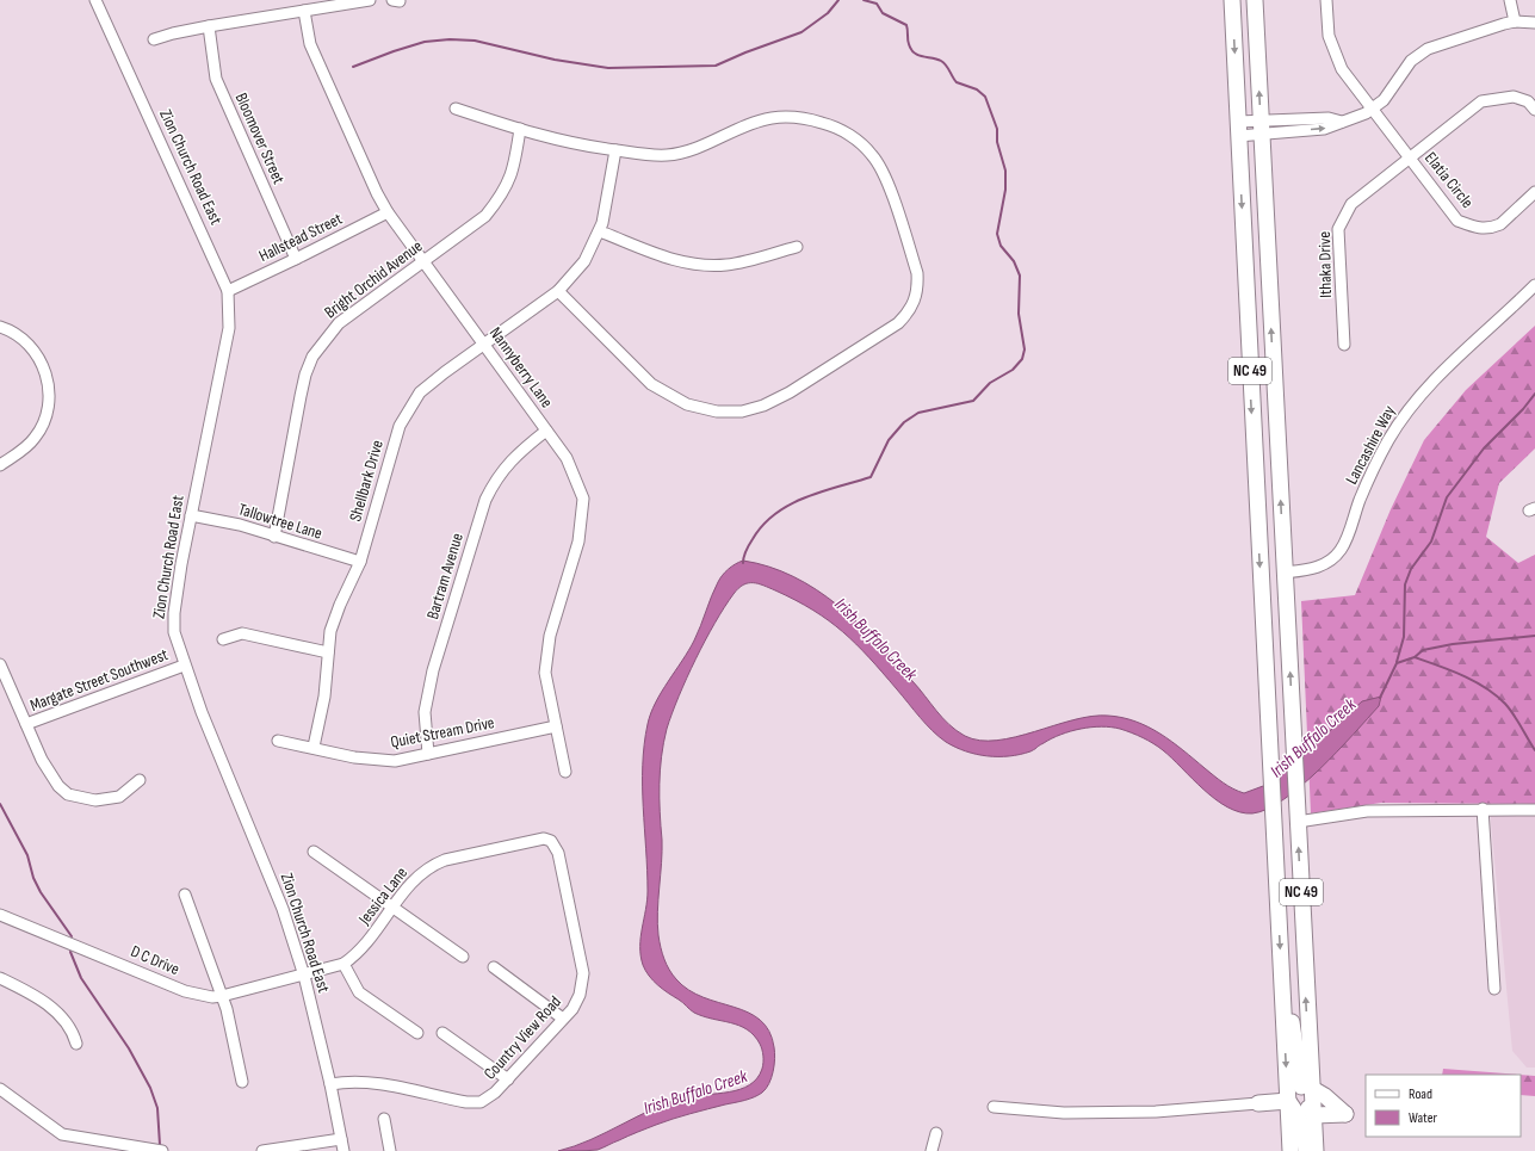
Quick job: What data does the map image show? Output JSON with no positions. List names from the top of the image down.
{
  "streets": {
    "highway": ["NC 49"],
    "street": [
      "Bloomover Street",
      "Zion Church Road East",
      "Elatia Circle",
      "Hallstead Street",
      "Ithaka Drive",
      "Bright Orchid Avenue",
      "Nannyberry Lane",
      "Lancashire Way",
      "Shellbark Drive",
      "Tallowtree Lane",
      "Bartram Avenue",
      "Margate Street Southwest",
      "Quiet Stream Drive",
      "Jessica Lane",
      "D C Drive",
      "Country View Road"
    ]
  },
  "crossings": [
    ["Bloomover Street", "Hallstead Street"],
    ["Zion Church Road East", "Hallstead Street"],
    ["Zion Church Road East", "Tallowtree Lane"],
    ["Zion Church Road East", "Margate Street Southwest"],
    ["Zion Church Road East", "Jessica Lane"],
    ["Zion Church Road East", "D C Drive"],
    ["Zion Church Road East", "Country View Road"],
    ["Elatia Circle", "Ithaka Drive"],
    ["Hallstead Street", "Nannyberry Lane"],
    ["Bright Orchid Avenue", "Nannyberry Lane"],
    ["Bright Orchid Avenue", "Tallowtree Lane"],
    ["Nannyberry Lane", "Shellbark Drive"],
    ["Nannyberry Lane", "Bartram Avenue"],
    ["Nannyberry Lane", "Quiet Stream Drive"],
    ["NC 49", "Lancashire Way"],
    ["Shellbark Drive", "Tallowtree Lane"],
    ["Shellbark Drive", "Quiet Stream Drive"],
    ["Bartram Avenue", "Quiet Stream Drive"],
    ["Jessica Lane", "D C Drive"],
    ["Jessica Lane", "Country View Road"]
  ],
  "water": ["Irish Buffalo Creek"],
  "legend": ["Road", "Water"]
}
